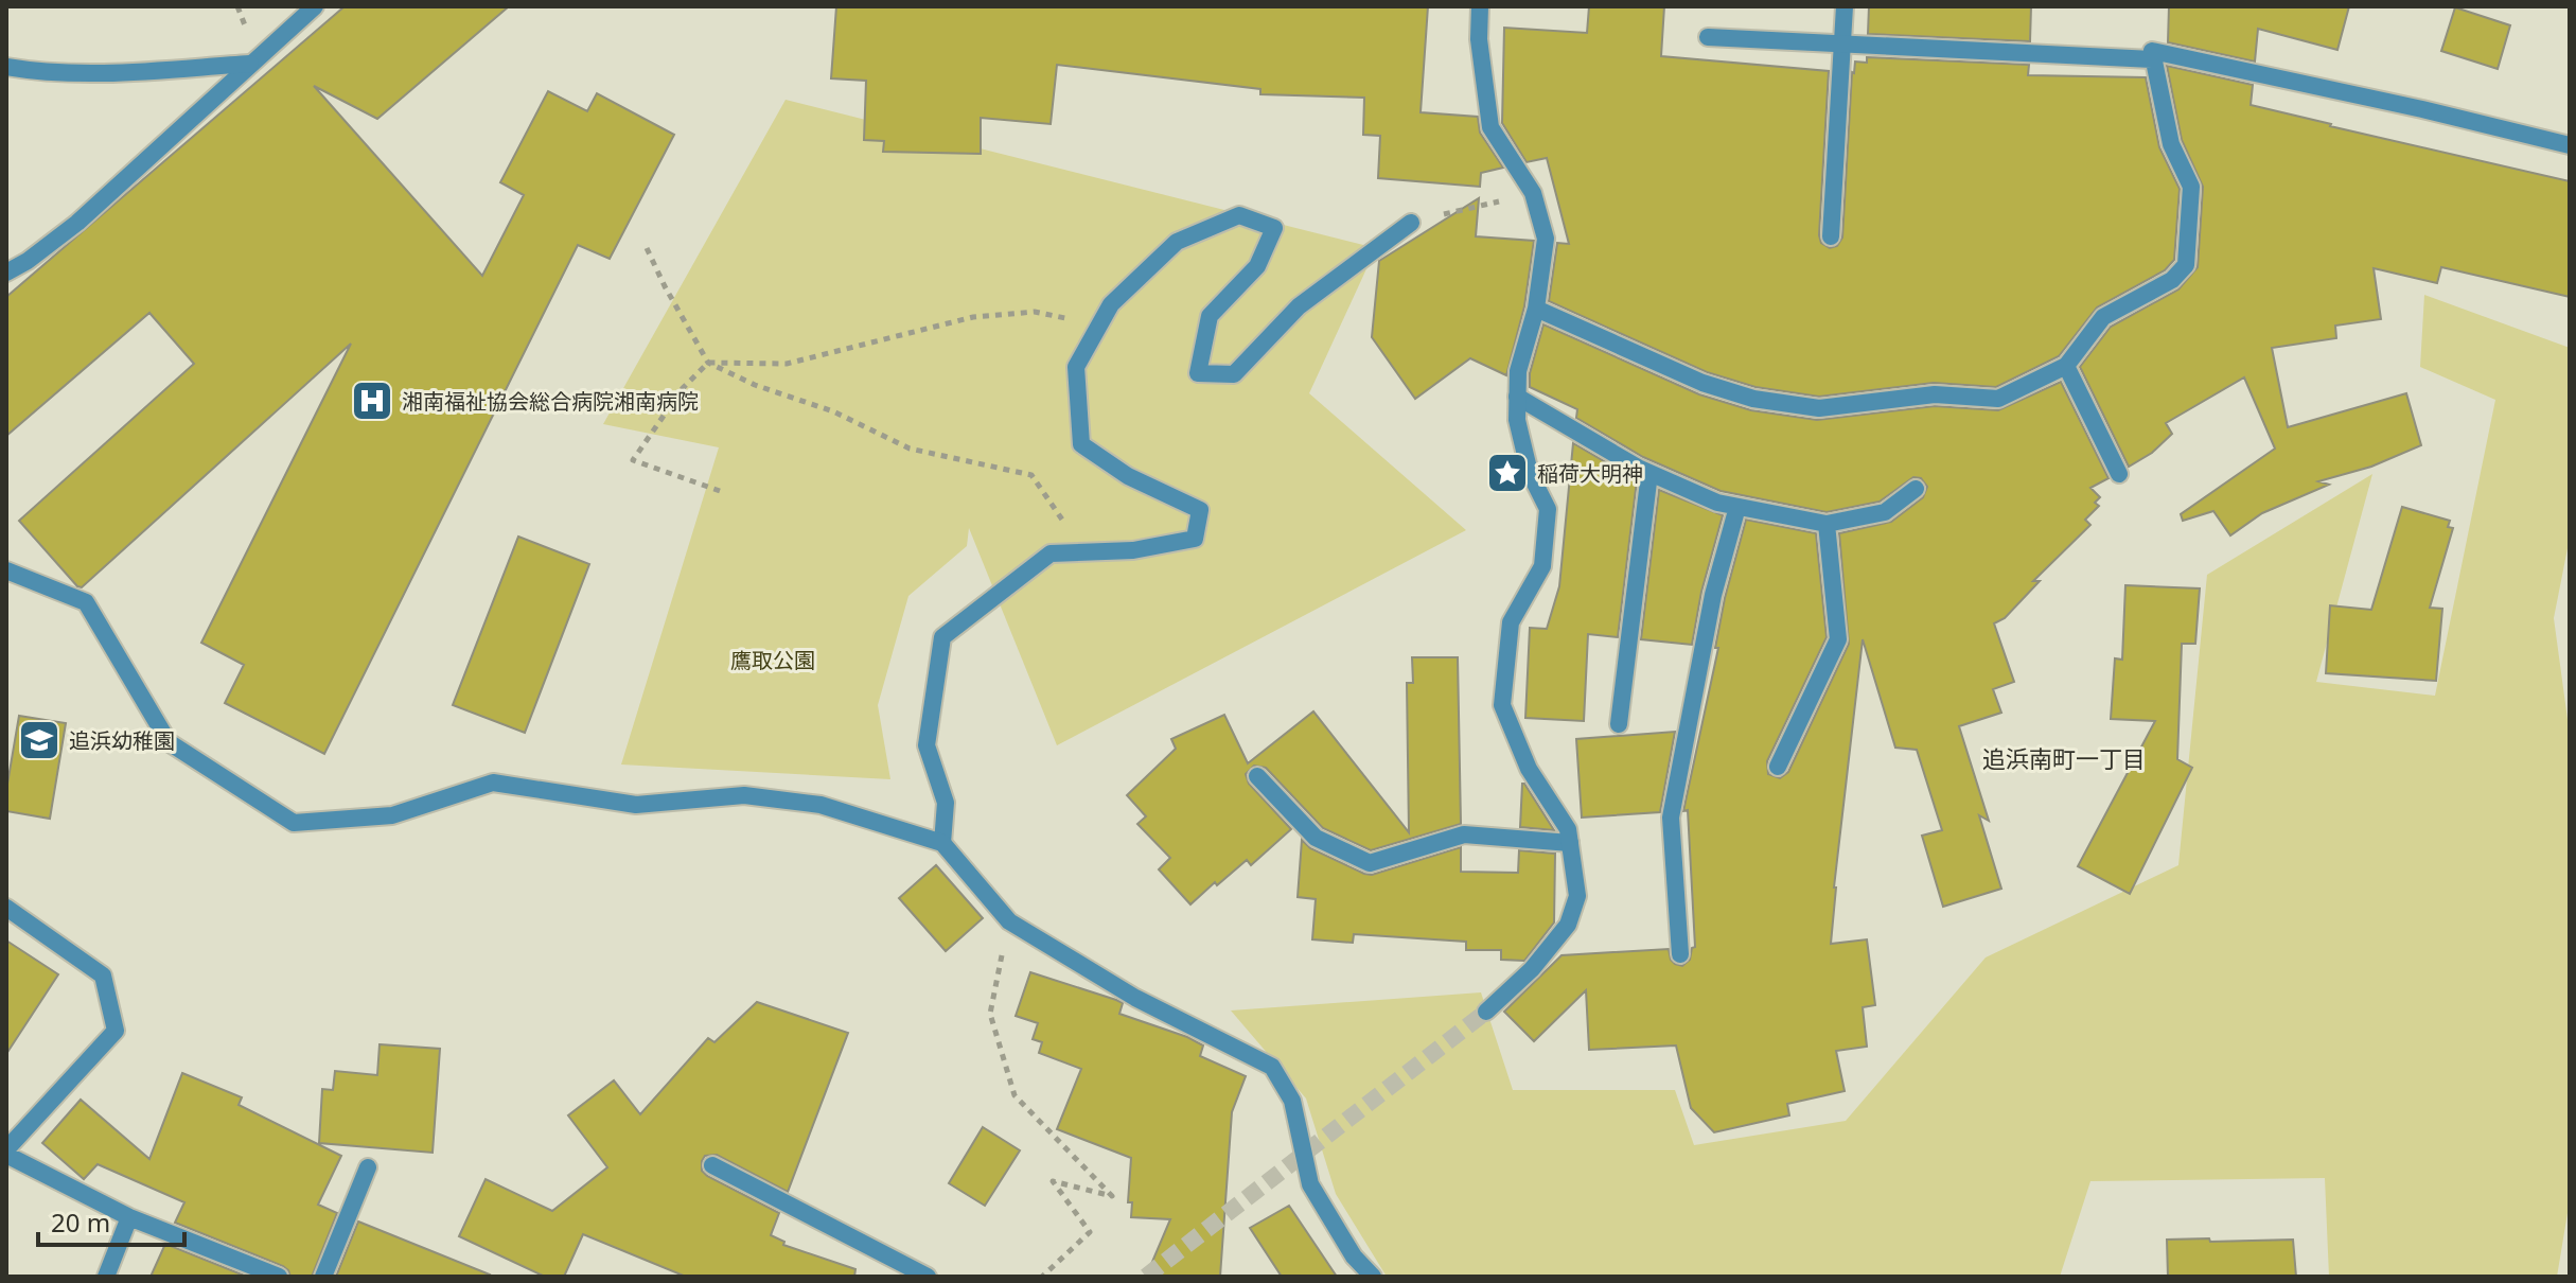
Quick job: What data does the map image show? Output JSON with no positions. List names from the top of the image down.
{
  "districts": ["追浜南町一丁目"],
  "parks": ["鷹取公園"],
  "places": {
    "hospital": ["湘南福祉協会総合病院湘南病院"],
    "place": ["稲荷大明神"],
    "school or university": ["追浜幼稚園"]
  },
  "scale_bar": "20 m"
}
